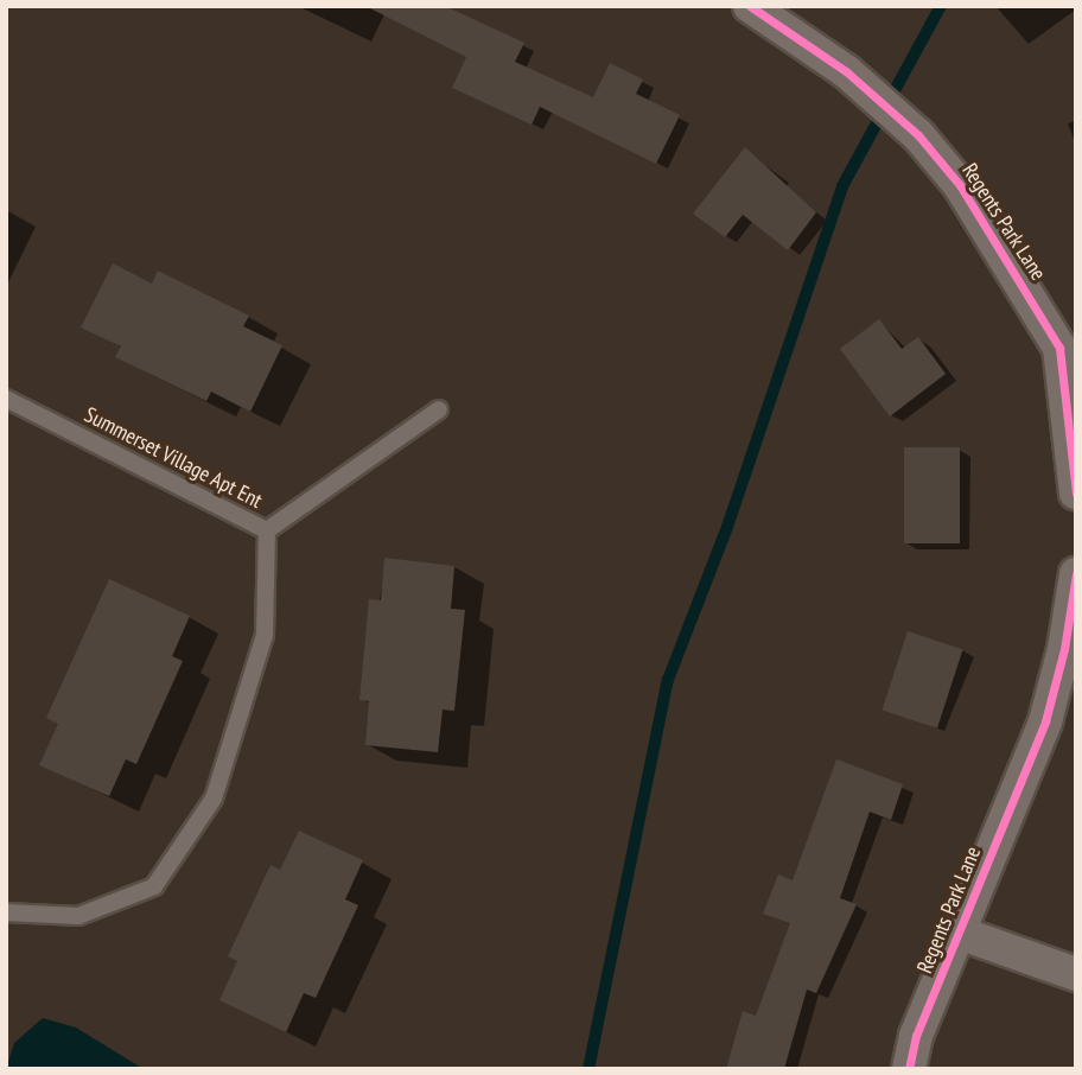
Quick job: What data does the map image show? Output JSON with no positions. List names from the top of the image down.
{
  "streets": {
    "street": ["Regents Park Lane"],
    "lane": ["Summerset Village Apt Ent"]
  }
}
